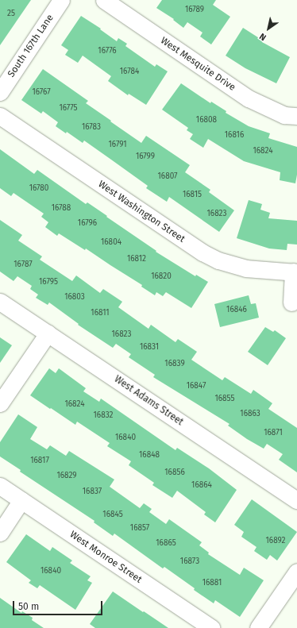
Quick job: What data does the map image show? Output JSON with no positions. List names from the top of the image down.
{
  "streets": {
    "street": [
      "South 167th Lane",
      "West Mesquite Drive",
      "West Washington Street",
      "West Adams Street",
      "West Monroe Street"
    ]
  },
  "house_numbers": [
    "16789",
    "25",
    "16776",
    "16784",
    "16767",
    "16775",
    "16808",
    "16783",
    "16816",
    "16791",
    "16824",
    "16799",
    "16807",
    "16780",
    "16815",
    "16788",
    "16823",
    "16796",
    "16804",
    "16812",
    "16787",
    "16820",
    "16795",
    "16803",
    "16846",
    "16811",
    "16823",
    "16831",
    "16839",
    "16847",
    "16855",
    "16824",
    "16863",
    "16832",
    "16871",
    "16840",
    "16848",
    "16817",
    "16856",
    "16829",
    "16864",
    "16837",
    "16845",
    "16857",
    "16892",
    "16865",
    "16873",
    "16840",
    "16881"
  ],
  "scale_bar": "50 m",
  "north": "bottom left"
}
